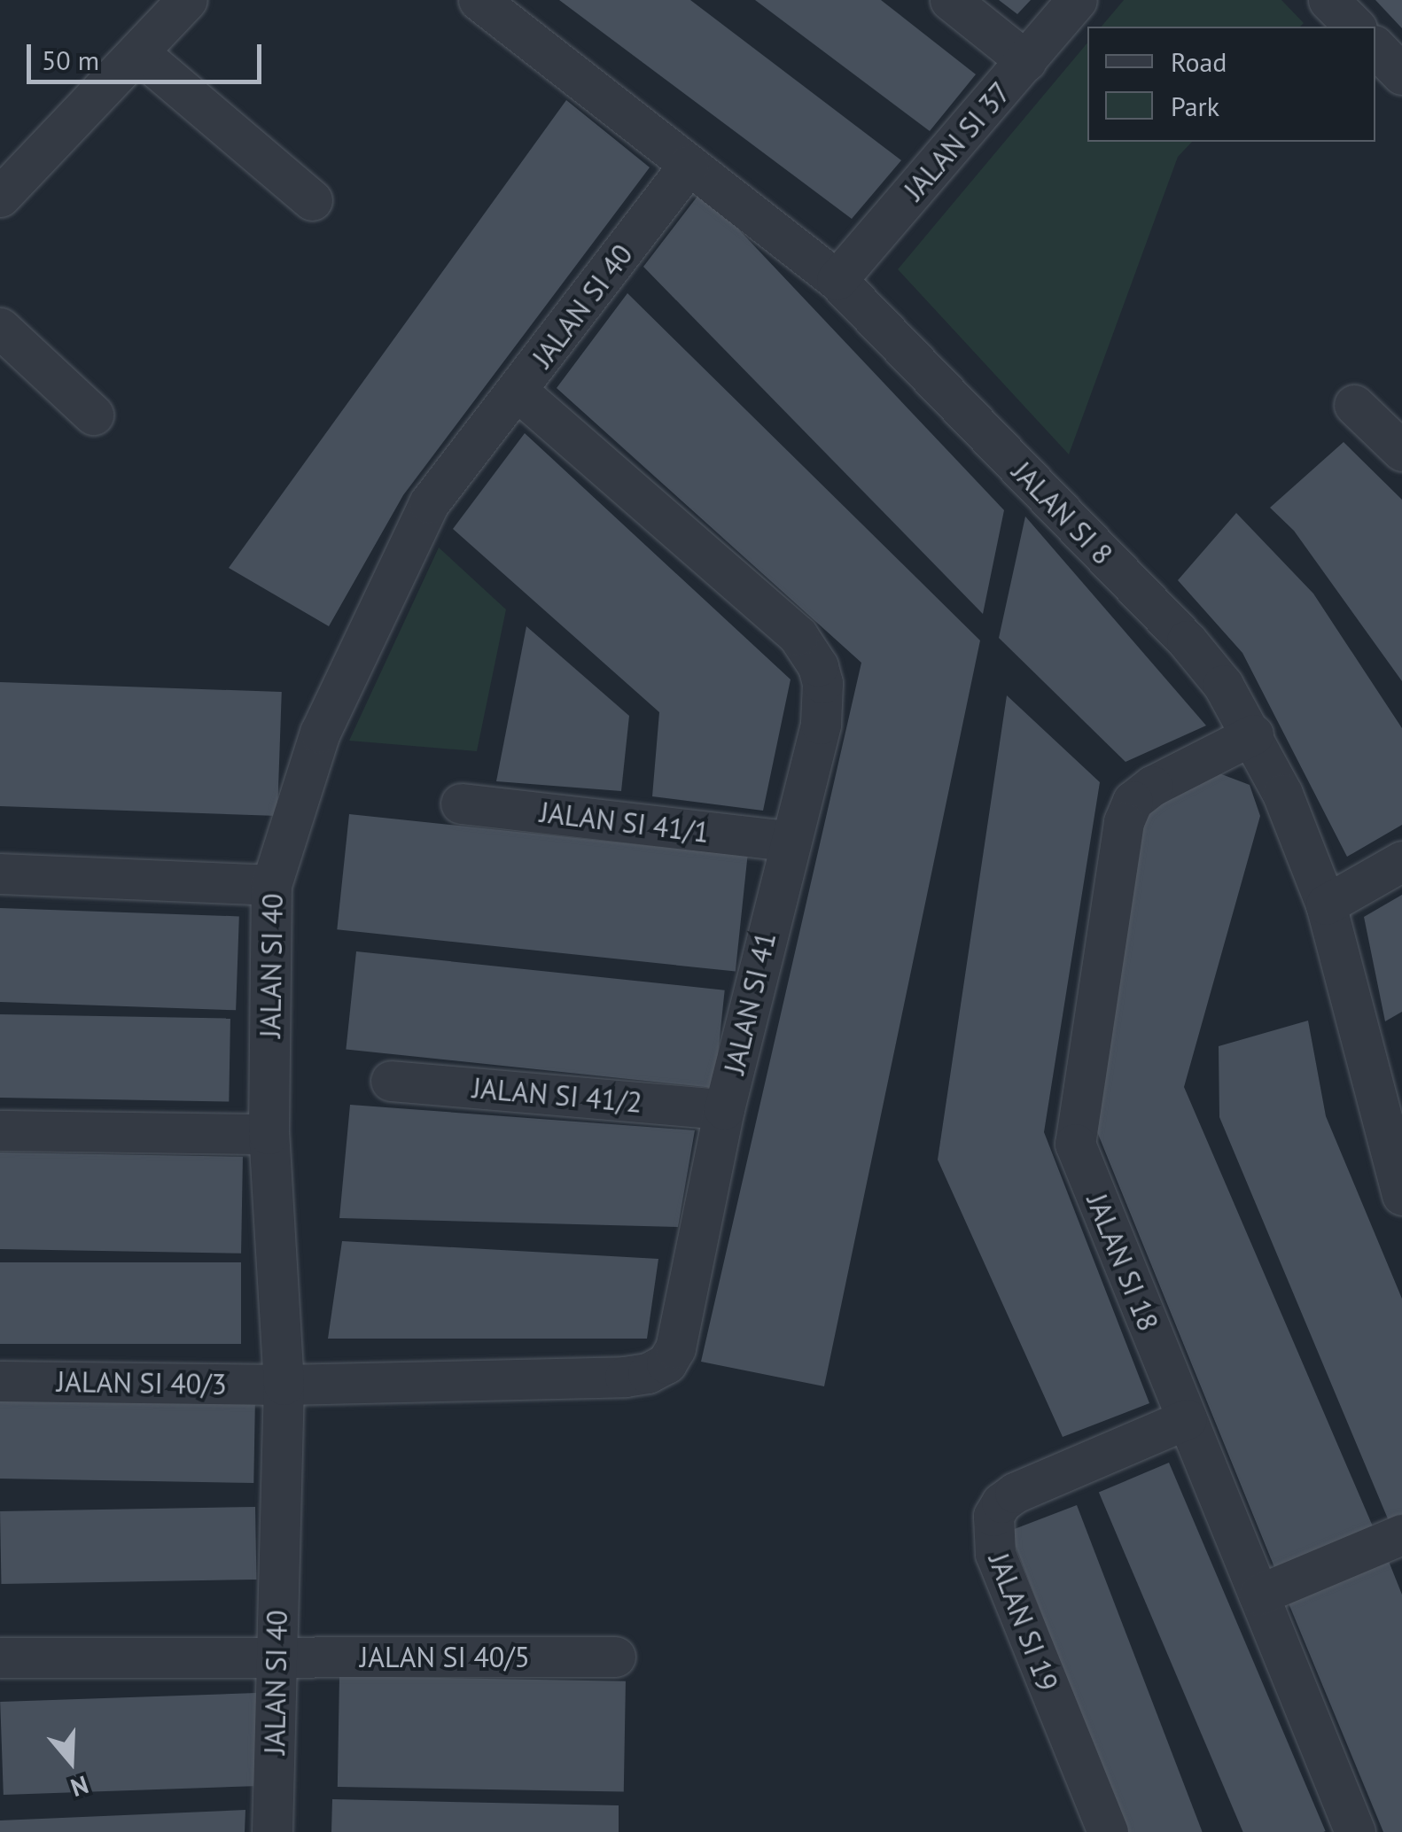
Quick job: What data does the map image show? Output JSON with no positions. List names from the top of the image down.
{
  "streets": {
    "street": [
      "JALAN SI 37",
      "JALAN SI 40",
      "JALAN SI 8",
      "JALAN SI 41/1",
      "JALAN SI 41",
      "JALAN SI 41/2",
      "JALAN SI 18",
      "JALAN SI 40/3",
      "JALAN SI 19",
      "JALAN SI 40/5"
    ]
  },
  "crossings": [
    ["JALAN SI 37", "JALAN SI 8"],
    ["JALAN SI 40", "JALAN SI 8"],
    ["JALAN SI 40", "JALAN SI 41"],
    ["JALAN SI 40", "JALAN SI 40/3"],
    ["JALAN SI 40", "JALAN SI 40/5"],
    ["JALAN SI 8", "JALAN SI 18"],
    ["JALAN SI 41/1", "JALAN SI 41"],
    ["JALAN SI 41", "JALAN SI 41/2"],
    ["JALAN SI 41", "JALAN SI 40/3"],
    ["JALAN SI 18", "JALAN SI 19"]
  ],
  "legend": ["Road", "Park"],
  "scale_bar": "50 m",
  "north": "bottom"
}
